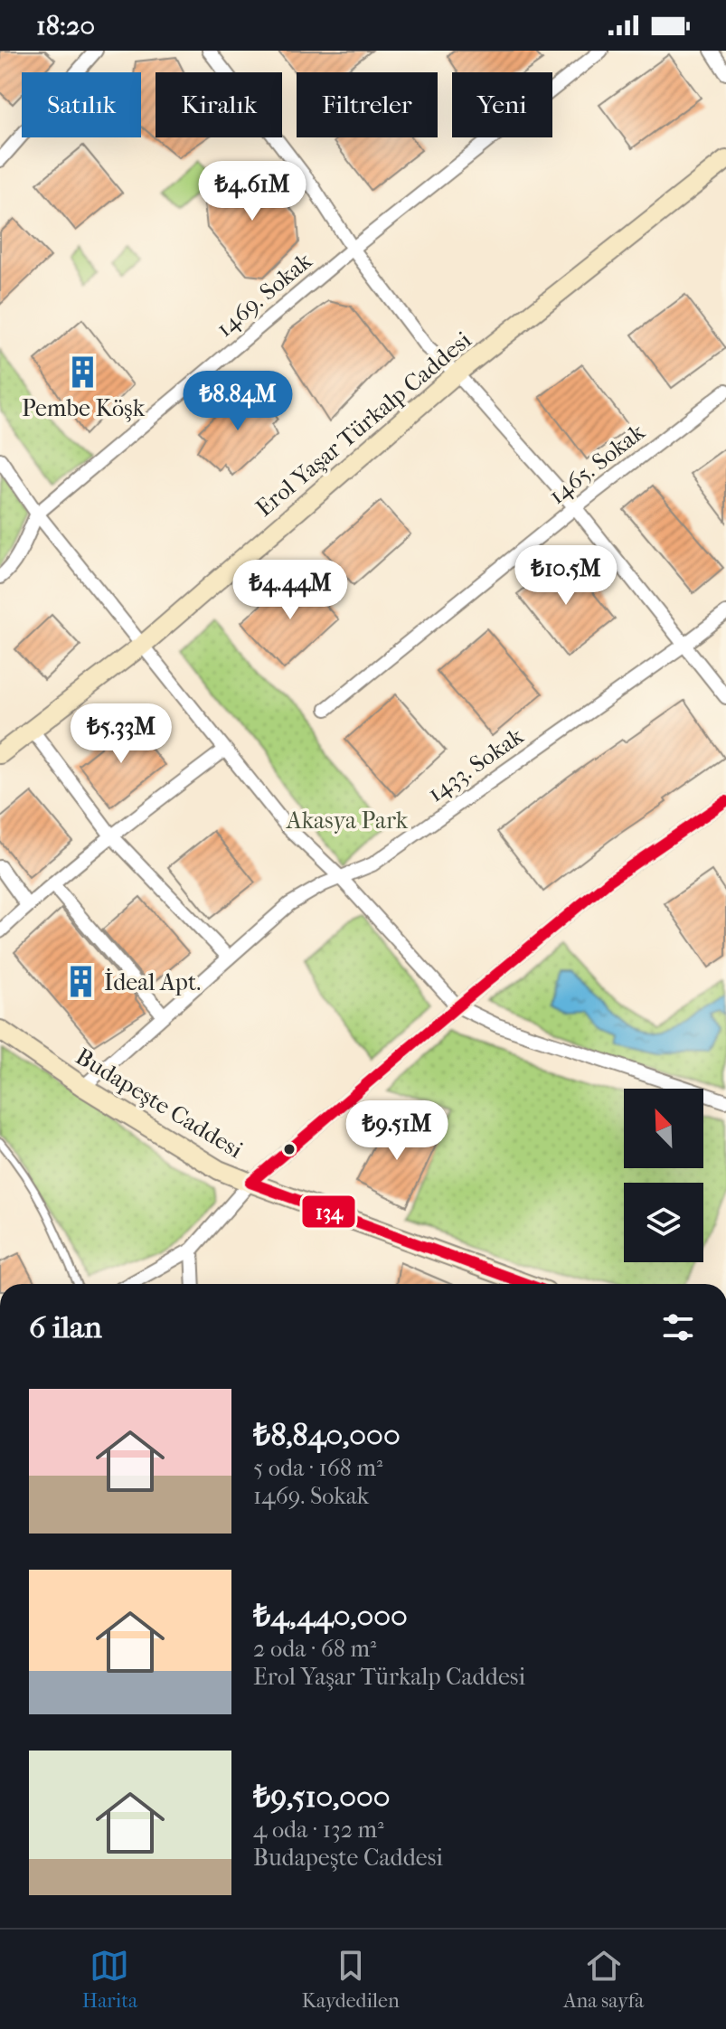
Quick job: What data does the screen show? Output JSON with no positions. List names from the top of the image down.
{
  "streets": {
    "street": [
      "1469. Sokak",
      "Erol Yaşar Türkalp Caddesi",
      "1465. Sokak",
      "1433. Sokak",
      "Budapeşte Caddesi"
    ]
  },
  "crossings": [
    ["1433. Sokak", "Budapeşte Caddesi"]
  ],
  "parks": ["Akasya Park"],
  "places": {
    "building": ["Pembe Köşk", "İdeal Apt."]
  },
  "lines": ["transit line 134"],
  "north": "top left",
  "page": {
    "status": "18:20",
    "chip": [
      "Satılık",
      "Kiralık",
      "Filtreler",
      "Yeni"
    ],
    "price": [
      "₺4.61M",
      "₺8.84M",
      "₺10.5M",
      "₺4.44M",
      "₺5.33M",
      "₺9.51M"
    ],
    "heading": "6 ilan",
    "list": [
      {
        "name": "₺8,840,000",
        "note": "5 oda · 168 m² · 1469. Sokak"
      },
      {
        "name": "₺4,440,000",
        "note": "2 oda · 68 m² · Erol Yaşar Türkalp Caddesi"
      },
      {
        "name": "₺9,510,000",
        "note": "4 oda · 132 m² · Budapeşte Caddesi"
      }
    ],
    "tabs": ["Harita", "Kaydedilen", "Ana sayfa"]
  }
}
